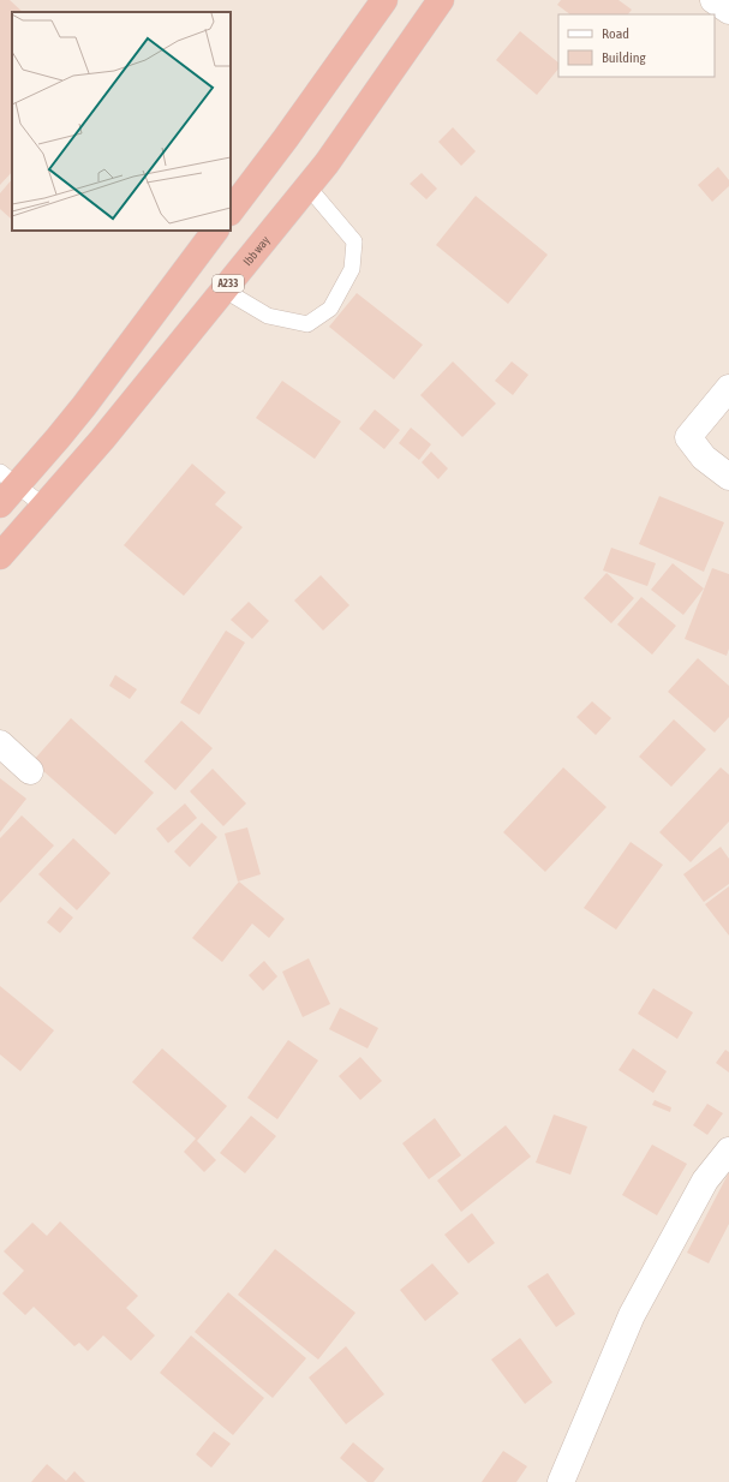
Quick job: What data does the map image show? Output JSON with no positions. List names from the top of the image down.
{
  "streets": {
    "highway": ["Ibb way", "A233"]
  },
  "legend": ["Road", "Building"]
}
